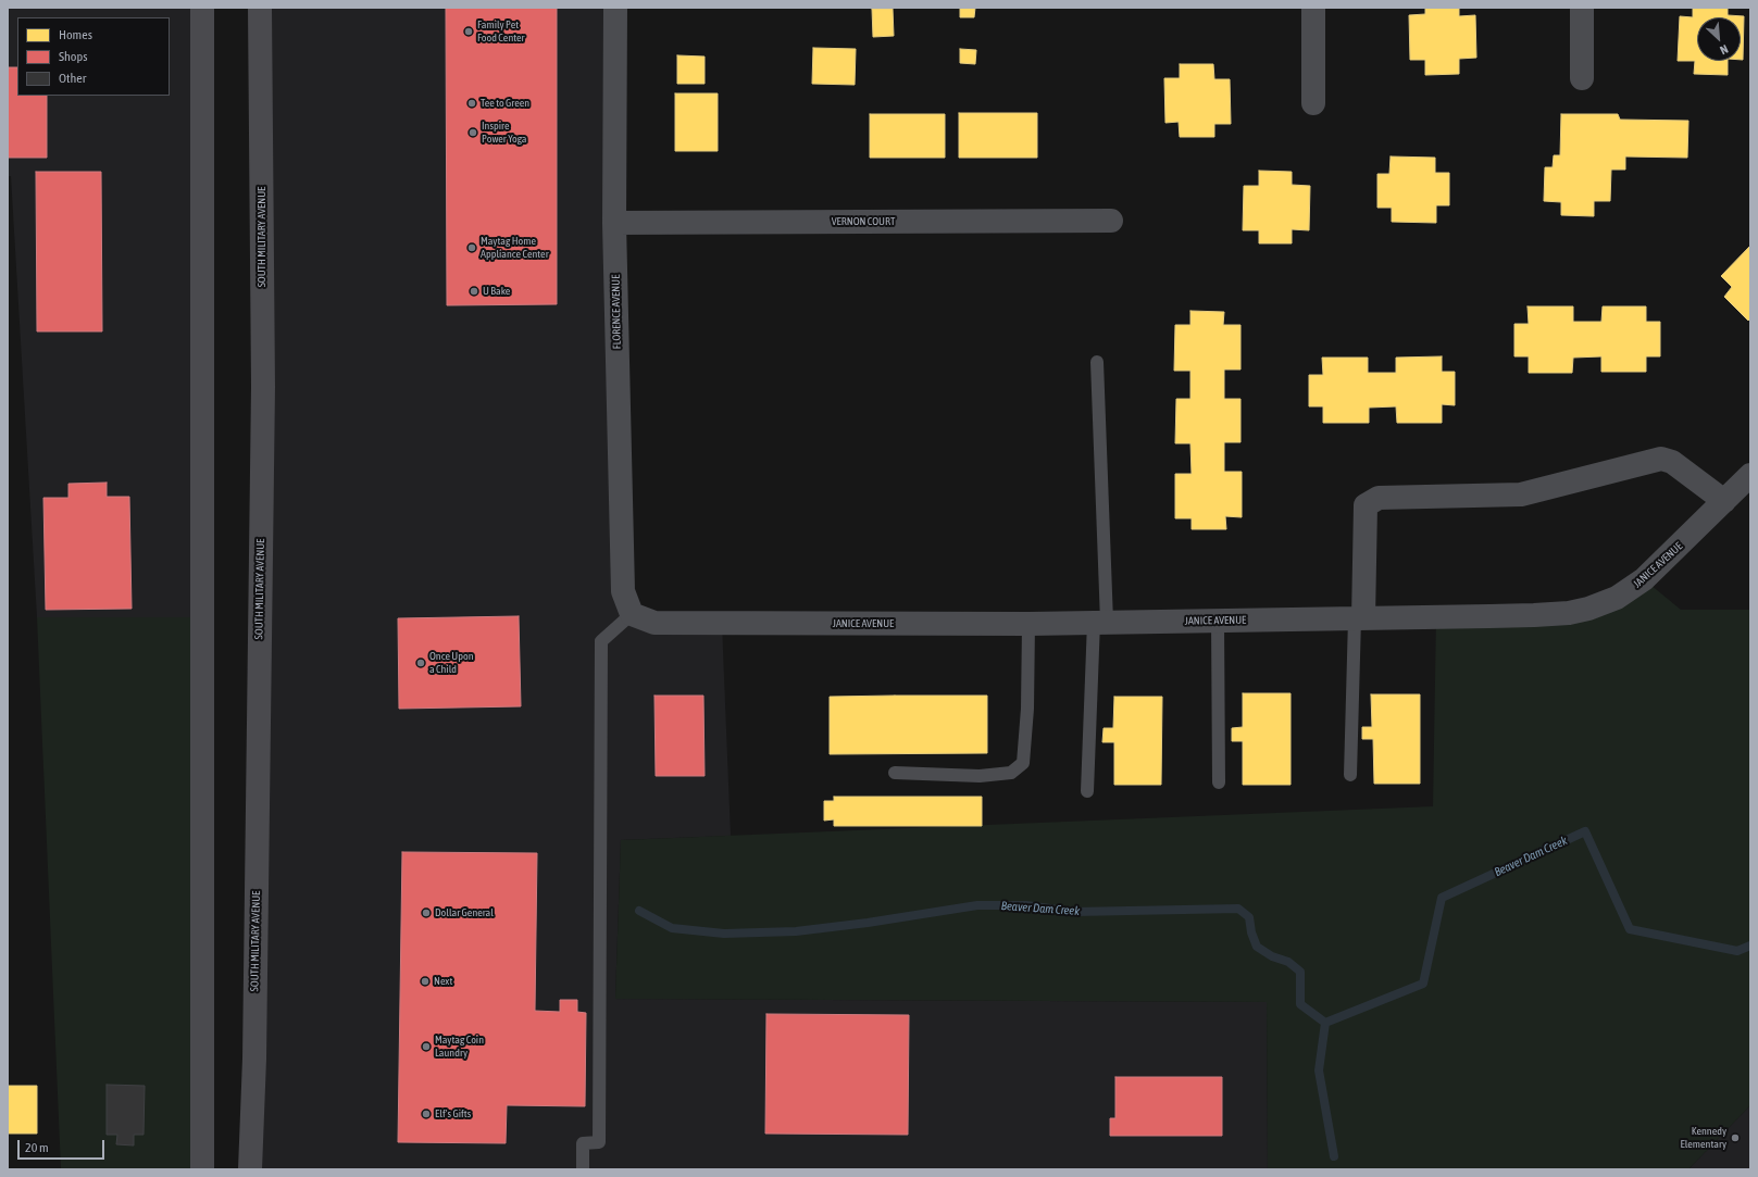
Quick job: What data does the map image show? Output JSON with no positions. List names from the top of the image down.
{
  "streets": {
    "main road": ["SOUTH MILITARY AVENUE"],
    "street": ["VERNON COURT", "FLORENCE AVENUE", "JANICE AVENUE"]
  },
  "crossings": [
    ["VERNON COURT", "FLORENCE AVENUE"],
    ["FLORENCE AVENUE", "JANICE AVENUE"]
  ],
  "water": ["Beaver Dam Creek"],
  "places": [
    "Family Pet Food Center",
    "Tee to Green",
    "Inspire Power Yoga",
    "Maytag Home Appliance Center",
    "U Bake",
    "Once Upon a Child",
    "Dollar General",
    "Next",
    "Maytag Coin Laundry",
    "Elf's Gifts",
    "Kennedy Elementary"
  ],
  "legend": ["Homes", "Shops", "Other"],
  "scale_bar": "20 m",
  "north": "bottom right"
}
